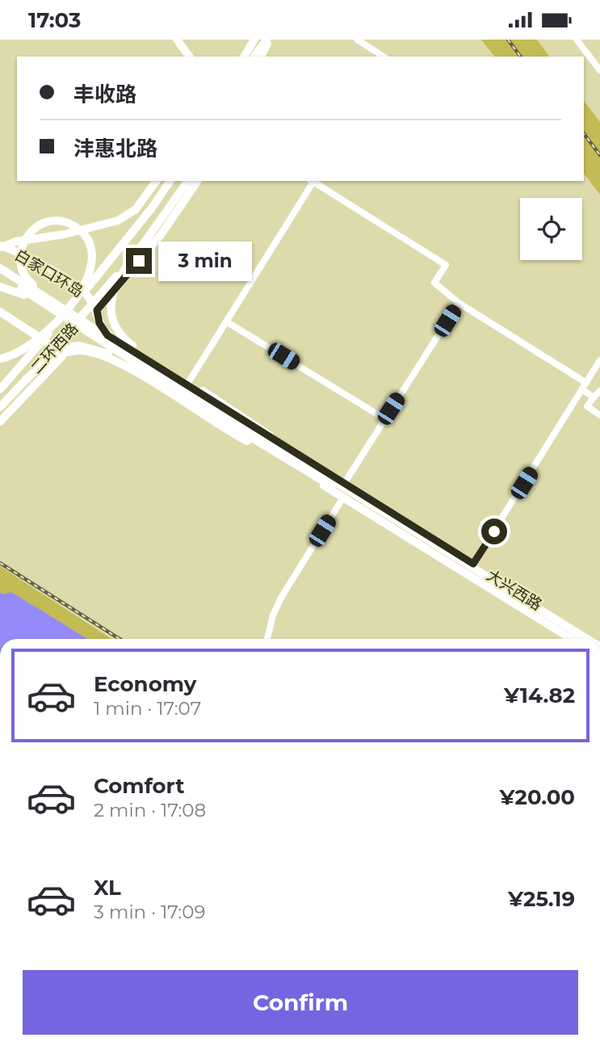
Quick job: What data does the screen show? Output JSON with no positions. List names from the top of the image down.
{
  "streets": {
    "highway": ["二环西路"],
    "main road": ["白家口环岛", "大兴西路"]
  },
  "crossings": [
    ["白家口环岛", "大兴西路"]
  ],
  "page": {
    "status": "17:03",
    "banner": ["丰收路", "沣惠北路"],
    "bubble": "3 min",
    "list": [
      {
        "name": "Economy",
        "note": "1 min · 17:07",
        "value": "¥14.82"
      },
      {
        "name": "Comfort",
        "note": "2 min · 17:08",
        "value": "¥20.00"
      },
      {
        "name": "XL",
        "note": "3 min · 17:09",
        "value": "¥25.19"
      }
    ],
    "buttons": "Confirm"
  }
}
